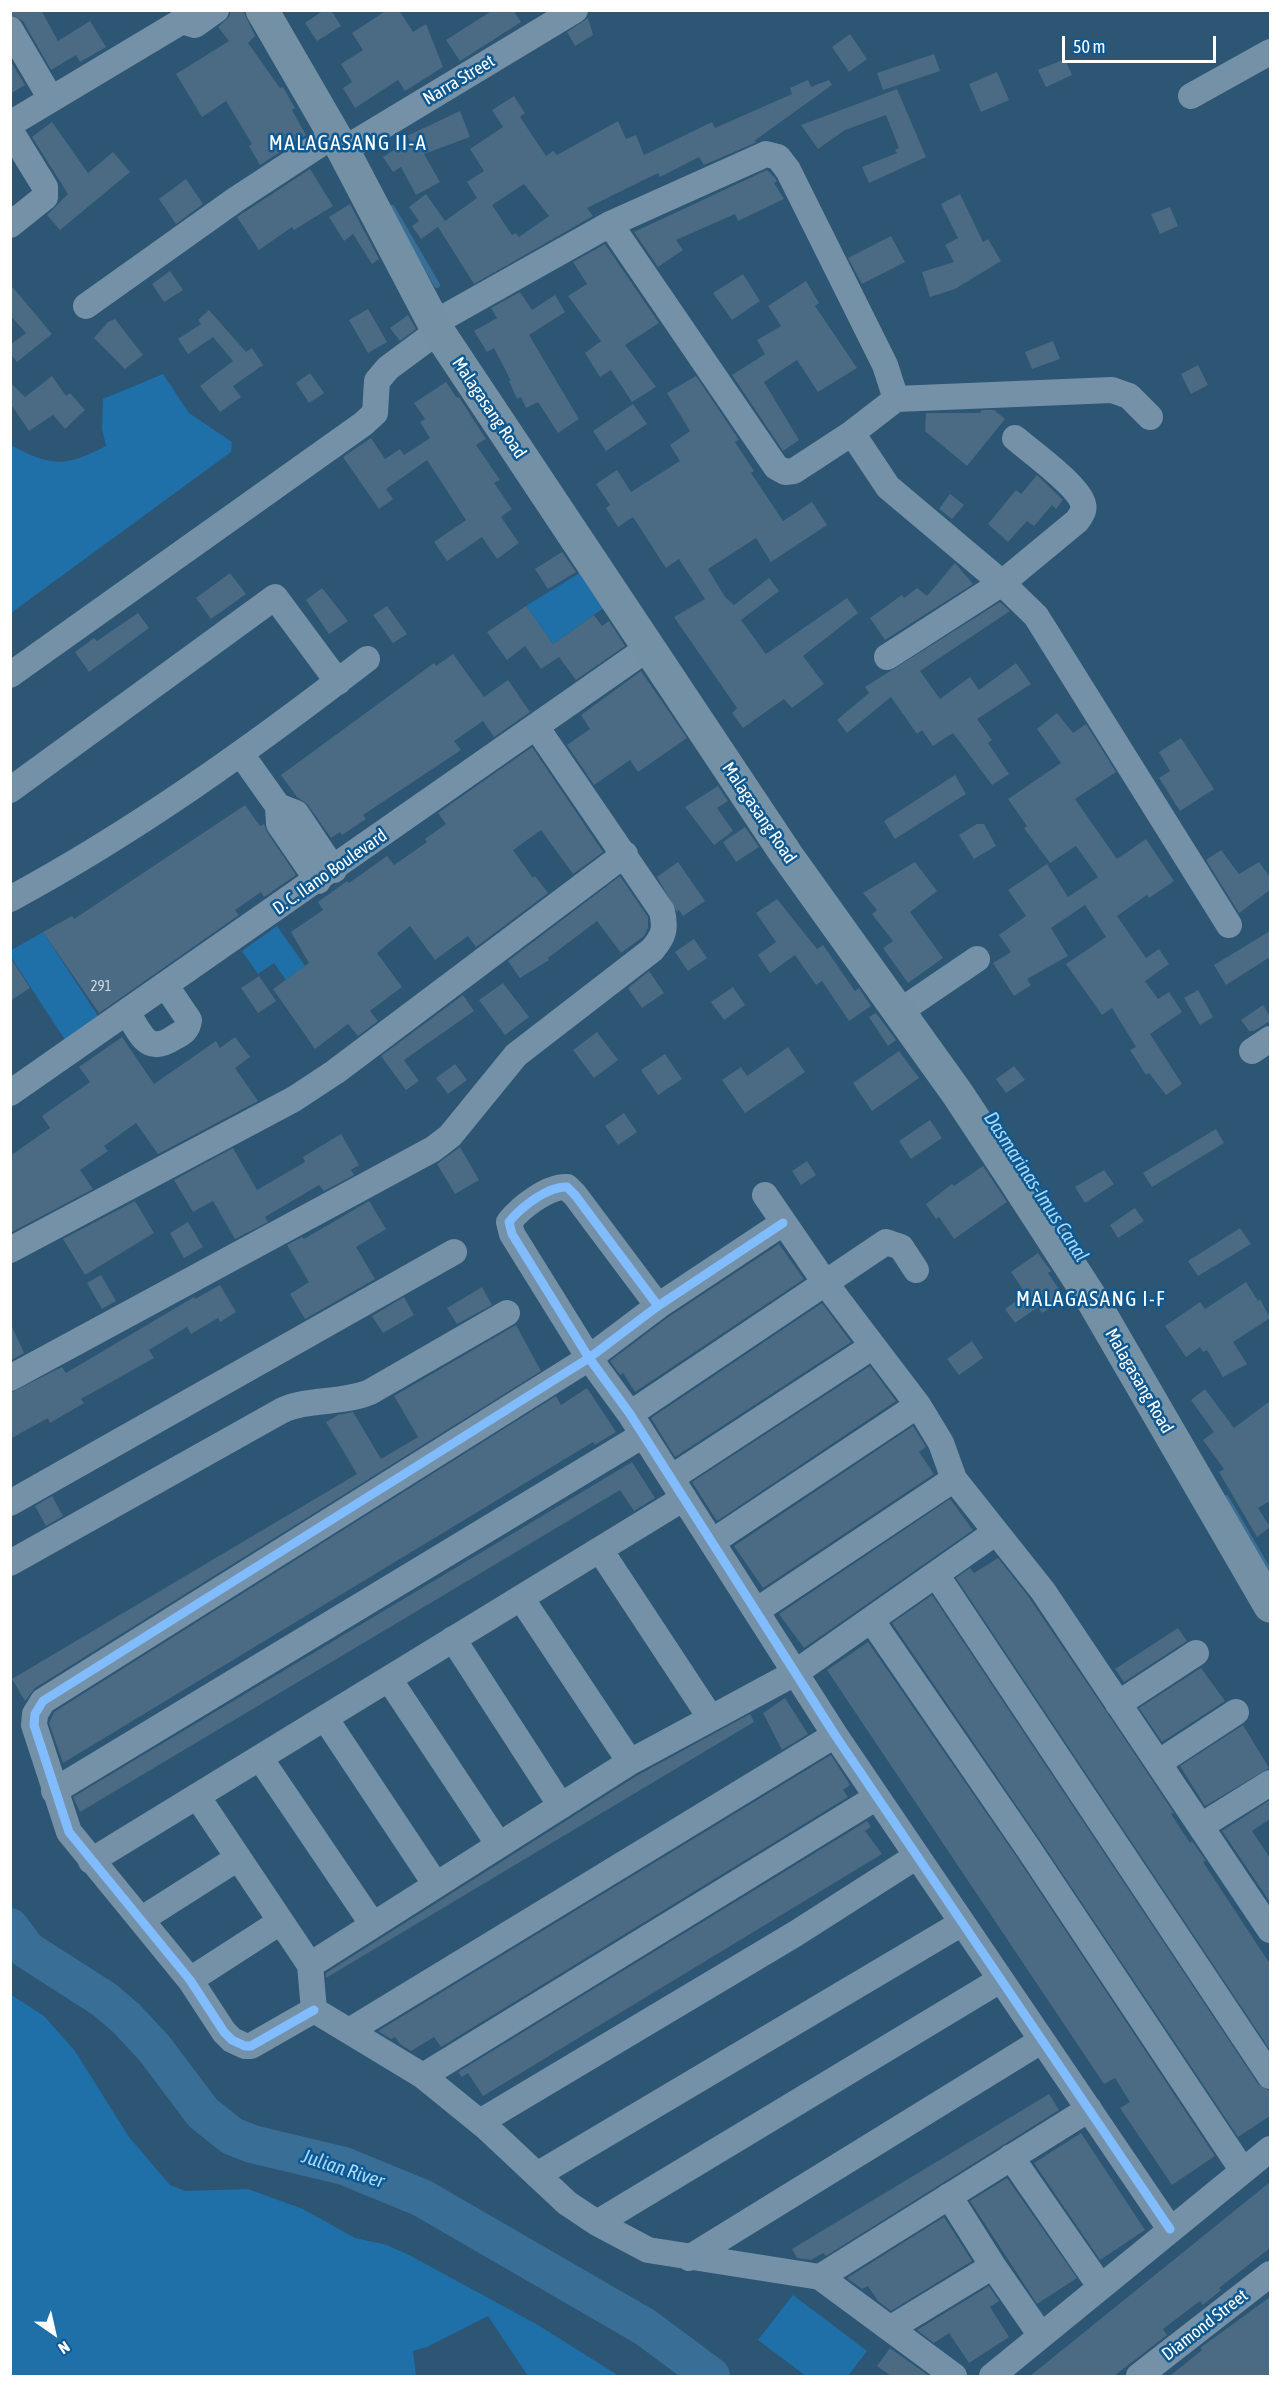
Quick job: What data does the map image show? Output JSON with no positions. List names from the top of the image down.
{
  "streets": {
    "main road": ["Malagasang Road"],
    "street": ["Narra Street", "D. C. Ilano Boulevard", "Diamond Street"]
  },
  "crossings": [
    ["Narra Street", "Malagasang Road"],
    ["Malagasang Road", "D. C. Ilano Boulevard"]
  ],
  "districts": ["MALAGASANG II-A", "MALAGASANG I-F"],
  "water": ["Dasmarinas-Imus Canal", "Julian River"],
  "house_numbers": ["291"],
  "scale_bar": "50 m",
  "north": "bottom right"
}
